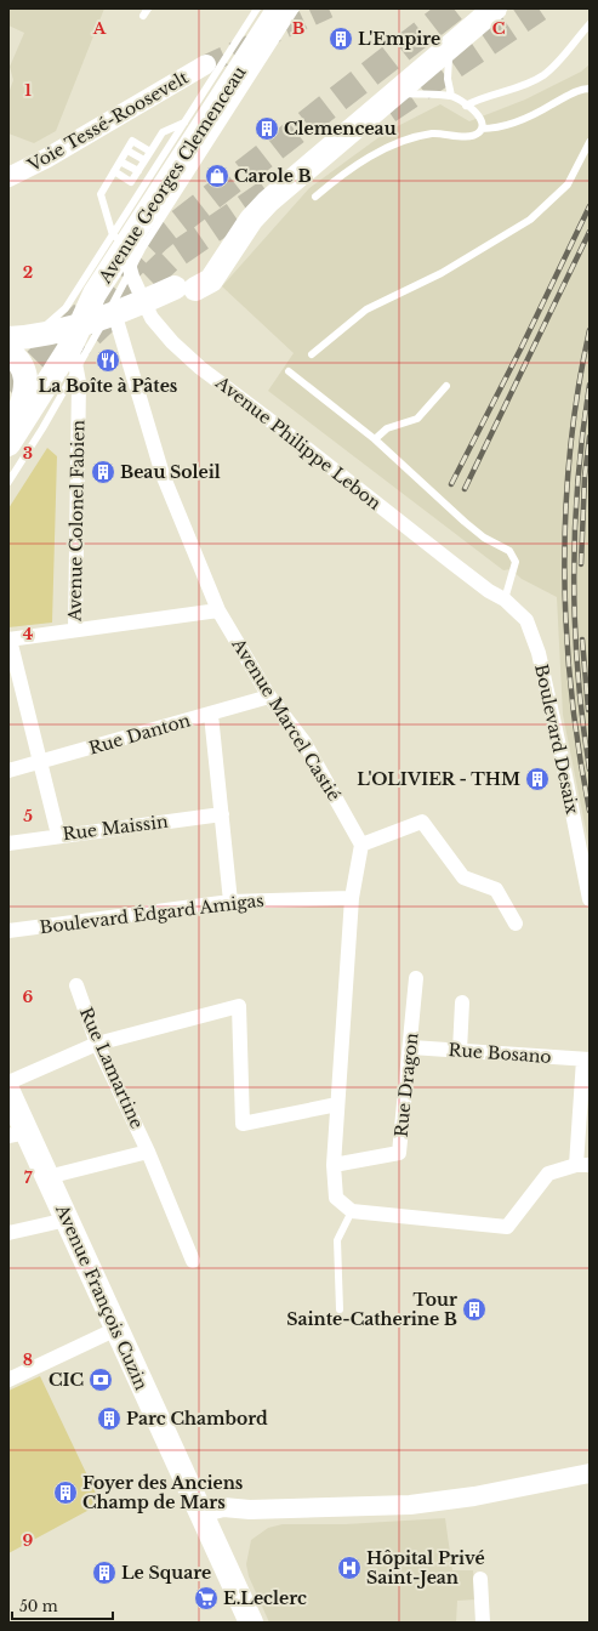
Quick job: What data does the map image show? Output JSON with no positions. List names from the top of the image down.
{
  "streets": {
    "main road": ["Avenue Georges Clemenceau", "Avenue François Cuzin"],
    "street": [
      "Voie Tessé-Roosevelt",
      "Avenue Philippe Lebon",
      "Avenue Colonel Fabien",
      "Avenue Marcel Castié",
      "Rue Danton",
      "Boulevard Desaix",
      "Rue Maissin",
      "Boulevard Édgard Amigas",
      "Rue Bosano",
      "Rue Lamartine",
      "Rue Dragon"
    ]
  },
  "crossings": [
    ["Avenue Georges Clemenceau", "Avenue Philippe Lebon"],
    ["Avenue Georges Clemenceau", "Avenue Colonel Fabien"],
    ["Avenue Georges Clemenceau", "Avenue Marcel Castié"],
    ["Avenue Philippe Lebon", "Boulevard Desaix"],
    ["Avenue Colonel Fabien", "Avenue Marcel Castié"],
    ["Avenue Marcel Castié", "Rue Danton"],
    ["Rue Bosano", "Rue Dragon"],
    ["Rue Lamartine", "Avenue François Cuzin"]
  ],
  "places": {
    "building": [
      "L'Empire",
      "Clemenceau",
      "Beau Soleil",
      "L'OLIVIER - THM",
      "Tour Sainte-Catherine B",
      "Parc Chambord",
      "Foyer des Anciens Champ de Mars",
      "Le Square"
    ],
    "shop": ["Carole B"],
    "restaurant": ["La Boîte à Pâtes"],
    "bank": ["CIC"],
    "hospital": ["Hôpital Privé Saint-Jean"],
    "supermarket": ["E.Leclerc"]
  },
  "scale_bar": "50 m",
  "grid": {
    "columns": ["A", "B", "C"],
    "rows": [
      "1",
      "2",
      "3",
      "4",
      "5",
      "6",
      "7",
      "8",
      "9"
    ]
  }
}
